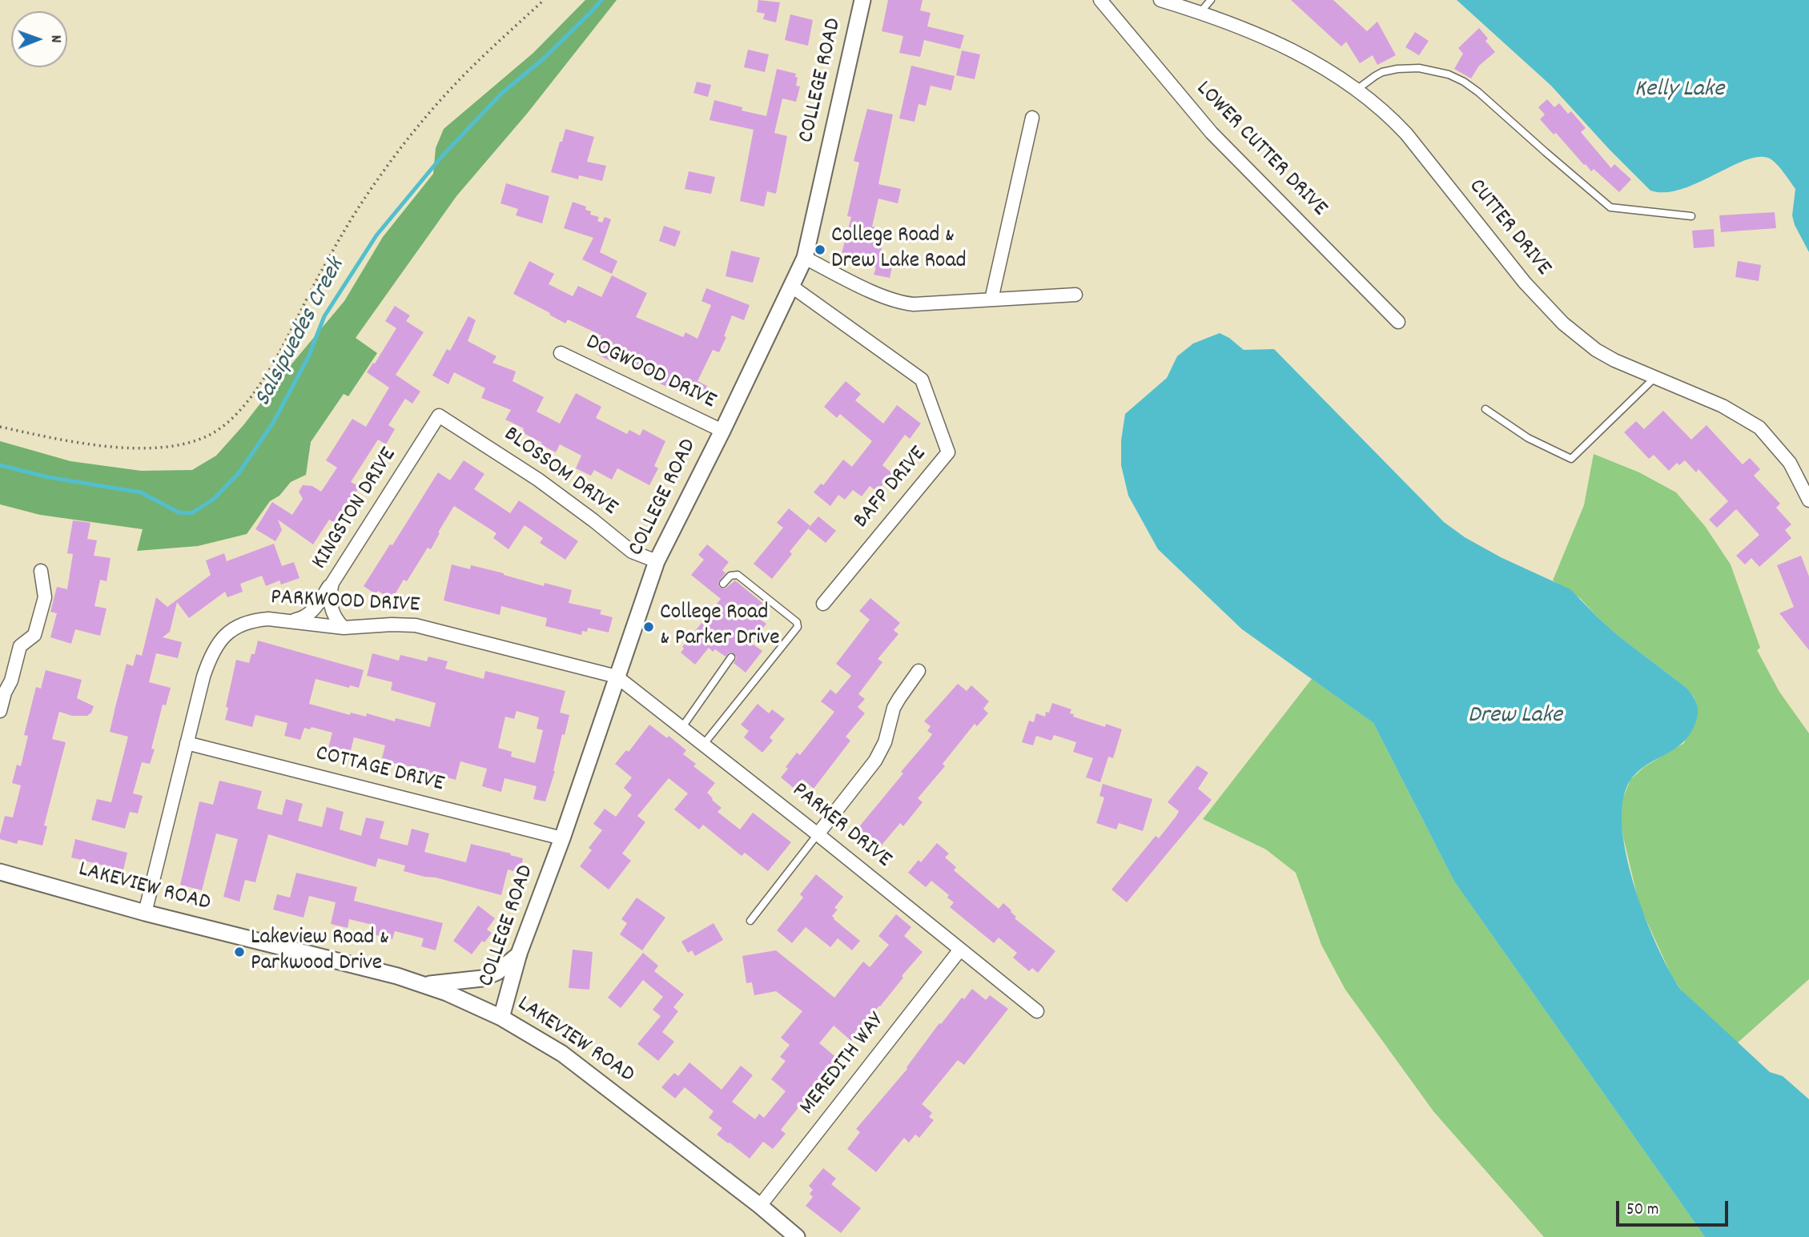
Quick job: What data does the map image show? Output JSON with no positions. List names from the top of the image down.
{
  "streets": {
    "street": [
      "COLLEGE ROAD",
      "LOWER CUTTER DRIVE",
      "CUTTER DRIVE",
      "DOGWOOD DRIVE",
      "BLOSSOM DRIVE",
      "BAFP DRIVE",
      "KINGSTON DRIVE",
      "PARKWOOD DRIVE",
      "COTTAGE DRIVE",
      "PARKER DRIVE",
      "LAKEVIEW ROAD",
      "MEREDITH WAY"
    ]
  },
  "crossings": [
    ["COLLEGE ROAD", "DOGWOOD DRIVE"],
    ["COLLEGE ROAD", "BLOSSOM DRIVE"],
    ["COLLEGE ROAD", "BAFP DRIVE"],
    ["COLLEGE ROAD", "PARKWOOD DRIVE"],
    ["COLLEGE ROAD", "COTTAGE DRIVE"],
    ["COLLEGE ROAD", "PARKER DRIVE"],
    ["COLLEGE ROAD", "LAKEVIEW ROAD"],
    ["BLOSSOM DRIVE", "KINGSTON DRIVE"],
    ["KINGSTON DRIVE", "PARKWOOD DRIVE"],
    ["PARKWOOD DRIVE", "COTTAGE DRIVE"],
    ["PARKWOOD DRIVE", "PARKER DRIVE"],
    ["PARKWOOD DRIVE", "LAKEVIEW ROAD"],
    ["PARKER DRIVE", "MEREDITH WAY"],
    ["LAKEVIEW ROAD", "MEREDITH WAY"]
  ],
  "water": ["Kelly Lake", "Salsipuedes Creek", "Drew Lake"],
  "places": ["College Road & Drew Lake Road", "College Road & Parker Drive", "Lakeview Road & Parkwood Drive"],
  "scale_bar": "50 m",
  "north": "right"
}
